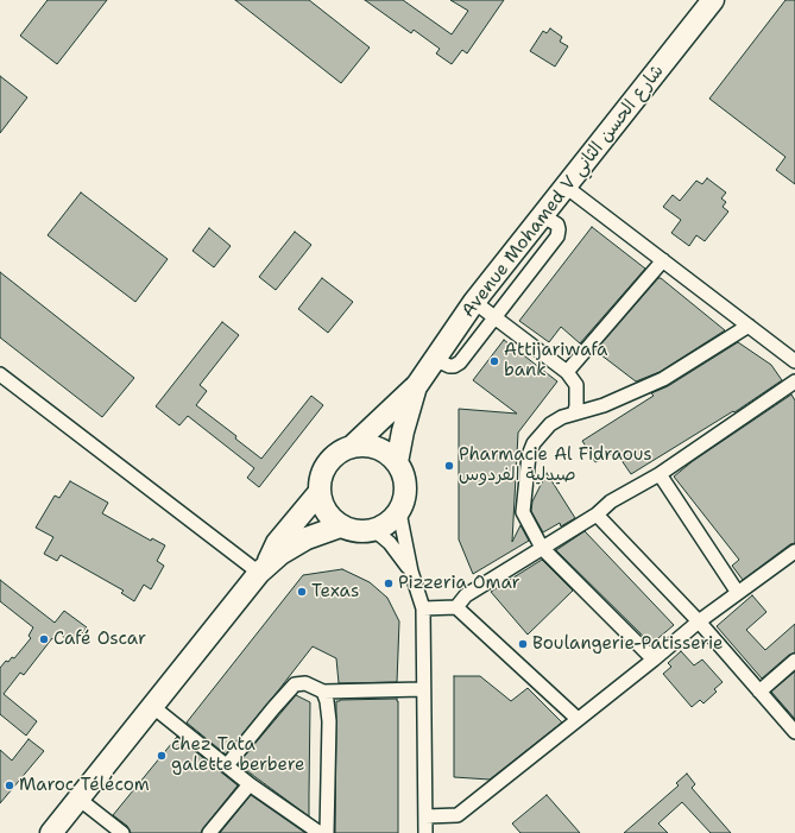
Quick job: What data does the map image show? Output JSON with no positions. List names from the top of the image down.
{
  "streets": {
    "main road": ["Avenue Mohamed V شارع الحسن الثاني"]
  },
  "places": [
    "Attijariwafa bank",
    "Pharmacie Al Fidraous صيدلية الفردوس",
    "Pizzeria Omar",
    "Texas",
    "Café Oscar",
    "Boulangerie-Patisserie",
    "chez Tata galette berbere",
    "Maroc Télécom"
  ]
}
